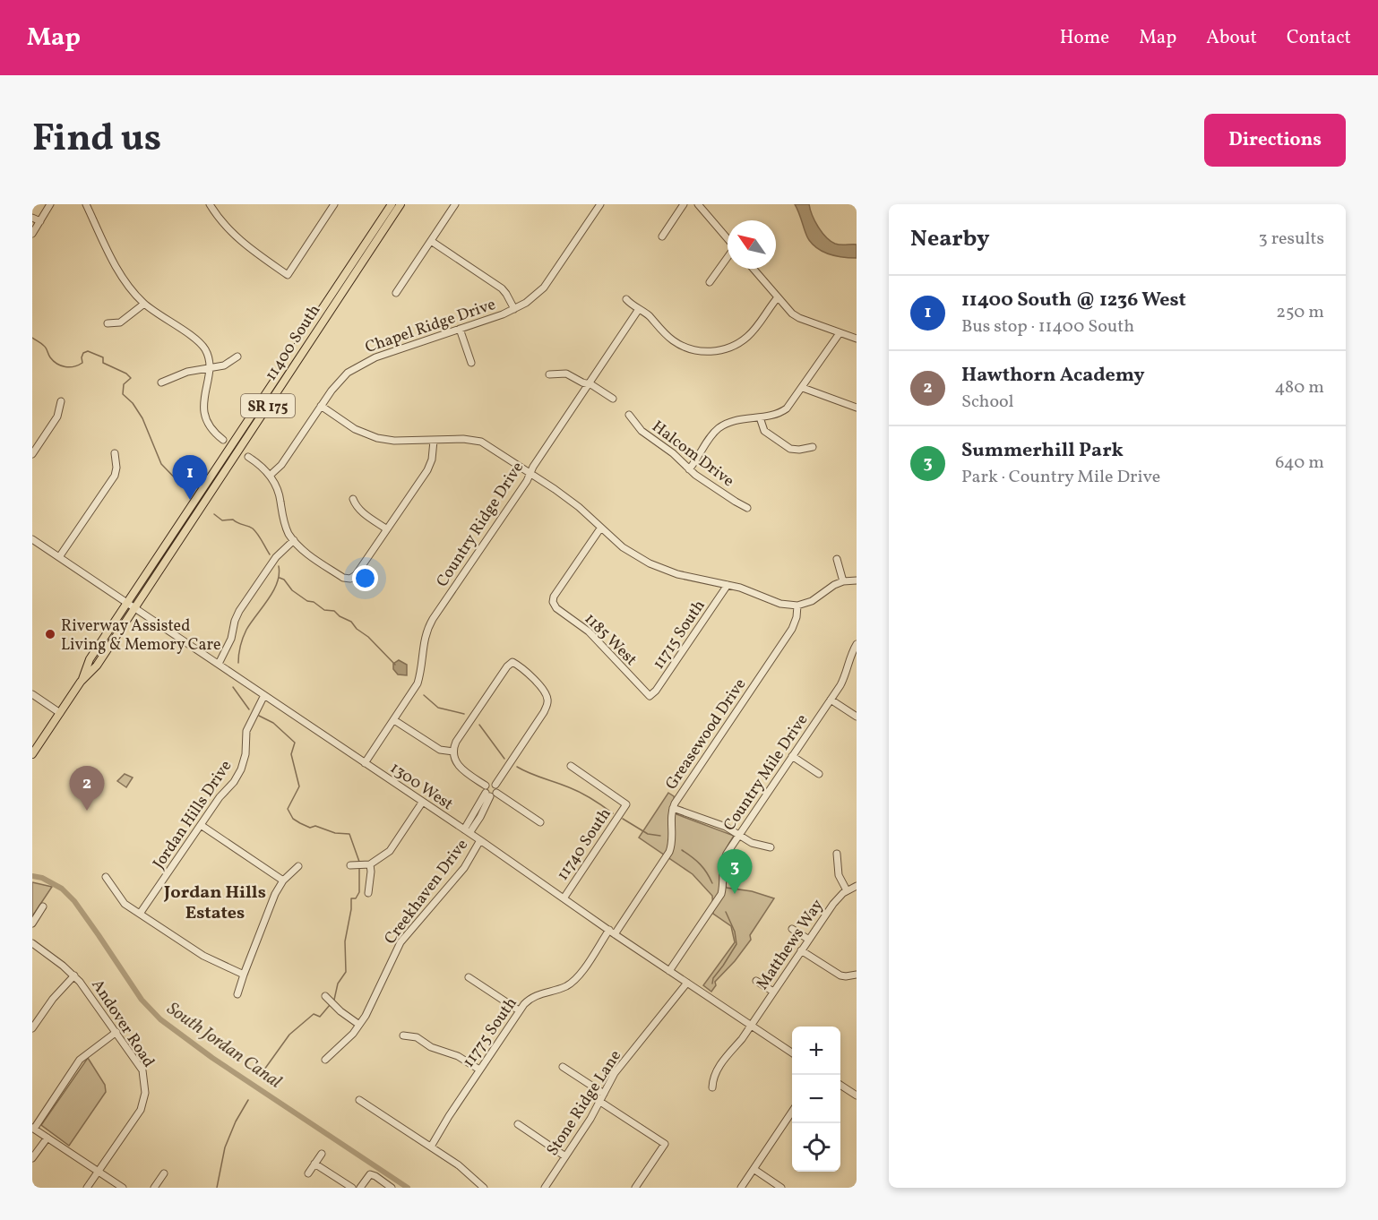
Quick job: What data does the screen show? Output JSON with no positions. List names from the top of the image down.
{
  "streets": {
    "main road": ["11400 South", "SR 175"],
    "street": [
      "Chapel Ridge Drive",
      "Halcom Drive",
      "Country Ridge Drive",
      "11715 South",
      "1185 West",
      "Greasewood Drive",
      "Country Mile Drive",
      "1300 West",
      "Jordan Hills Drive",
      "11740 South",
      "Creekhaven Drive",
      "Matthews Way",
      "Andover Road",
      "11775 South",
      "Stone Ridge Lane"
    ]
  },
  "crossings": [
    ["11400 South", "1300 West"],
    ["Country Ridge Drive", "1300 West"],
    ["11715 South", "1185 West"],
    ["Greasewood Drive", "1300 West"],
    ["Greasewood Drive", "11775 South"],
    ["Country Mile Drive", "1300 West"],
    ["1300 West", "Jordan Hills Drive"],
    ["1300 West", "11740 South"],
    ["1300 West", "Creekhaven Drive"],
    ["1300 West", "Matthews Way"],
    ["1300 West", "11775 South"],
    ["1300 West", "Stone Ridge Lane"]
  ],
  "districts": ["Jordan Hills Estates"],
  "water": ["South Jordan Canal"],
  "places": ["Riverway Assisted Living & Memory Care"],
  "north": "top left",
  "page": {
    "header": "Map",
    "nav": [
      "Home",
      "Map",
      "About",
      "Contact"
    ],
    "title": "Find us",
    "buttons": "Directions",
    "heading": ["Nearby", "3 results"],
    "list": [
      {
        "mark": "1",
        "name": "11400 South @ 1236 West",
        "note": "Bus stop · 11400 South",
        "value": "250 m"
      },
      {
        "mark": "2",
        "name": "Hawthorn Academy",
        "note": "School",
        "value": "480 m"
      },
      {
        "mark": "3",
        "name": "Summerhill Park",
        "note": "Park · Country Mile Drive",
        "value": "640 m"
      }
    ],
    "pins": ["1", "2", "3"],
    "map_buttons": ["+", "−"]
  }
}
